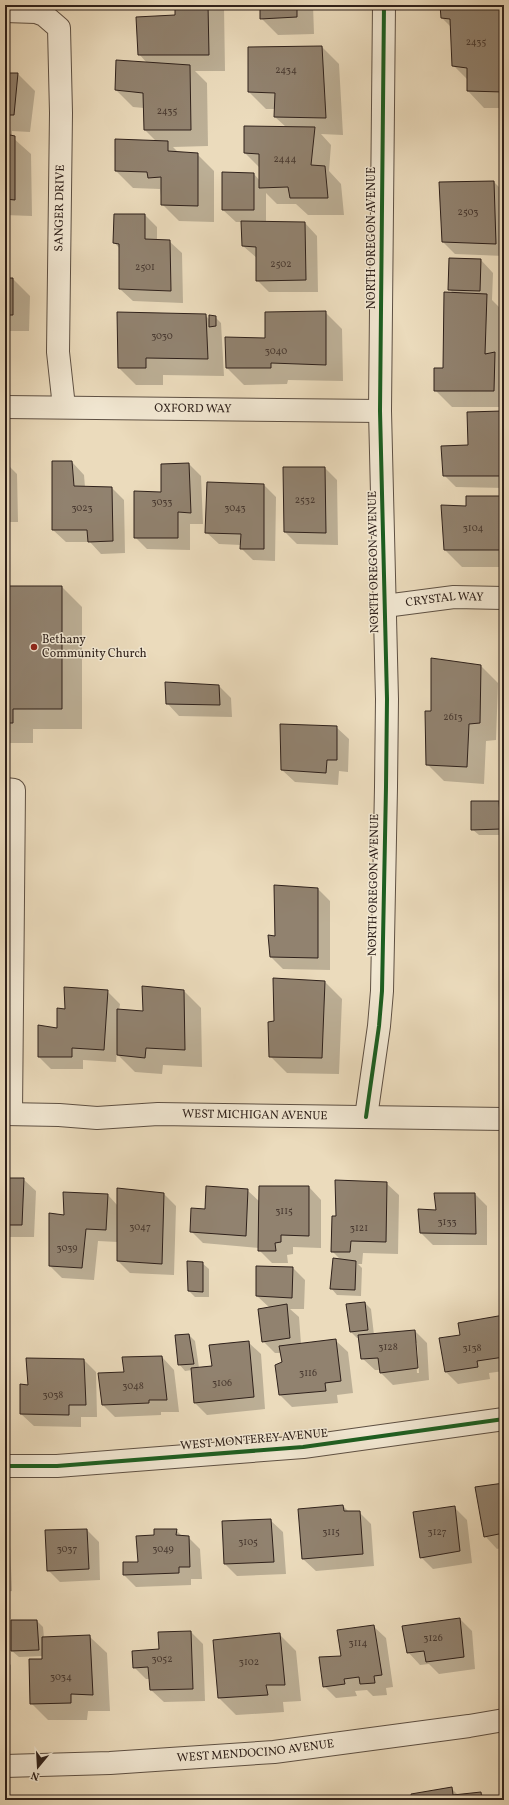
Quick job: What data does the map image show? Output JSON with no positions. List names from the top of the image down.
{
  "streets": {
    "street": [
      "SANGER DRIVE",
      "NORTH OREGON AVENUE",
      "OXFORD WAY",
      "CRYSTAL WAY",
      "WEST MICHIGAN AVENUE",
      "WEST MONTEREY AVENUE",
      "WEST MENDOCINO AVENUE"
    ]
  },
  "crossings": [
    ["SANGER DRIVE", "OXFORD WAY"],
    ["NORTH OREGON AVENUE", "OXFORD WAY"],
    ["NORTH OREGON AVENUE", "CRYSTAL WAY"],
    ["NORTH OREGON AVENUE", "WEST MICHIGAN AVENUE"]
  ],
  "places": ["Bethany Community Church"],
  "house_numbers": [
    "2435",
    "2434",
    "2435",
    "2444",
    "2503",
    "2502",
    "2501",
    "3030",
    "3040",
    "2532",
    "3033",
    "3023",
    "3043",
    "3104",
    "2613",
    "3115",
    "3133",
    "3047",
    "3121",
    "3039",
    "3128",
    "3138",
    "3116",
    "3106",
    "3048",
    "3038",
    "3115",
    "3127",
    "3105",
    "3037",
    "3049",
    "3126",
    "3114",
    "3052",
    "3102",
    "3034"
  ],
  "north": "bottom"
}
